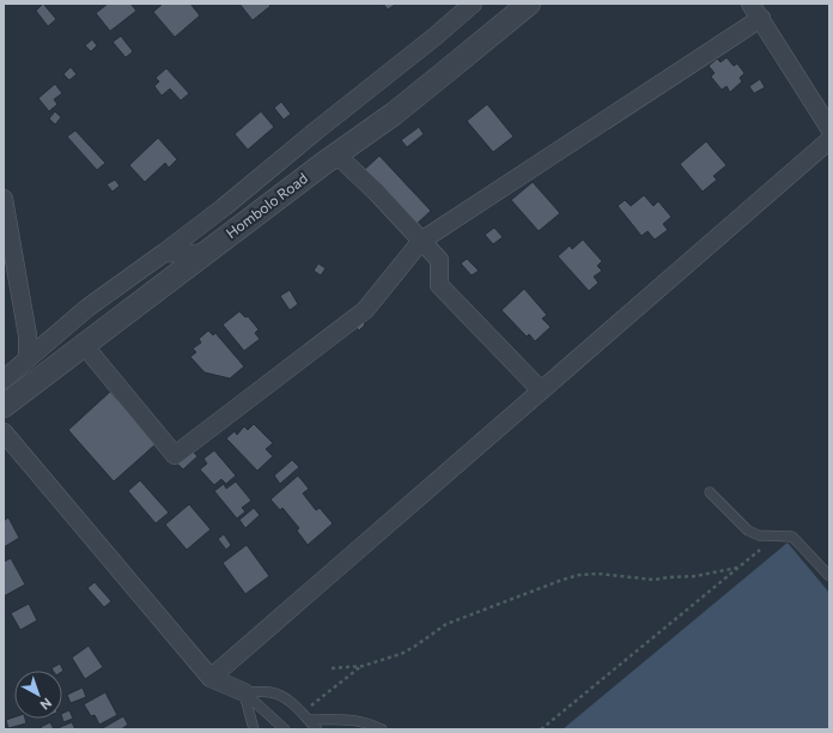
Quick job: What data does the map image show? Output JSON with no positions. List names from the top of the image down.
{
  "streets": {
    "street": ["Hombolo Road"]
  },
  "north": "bottom right"
}
